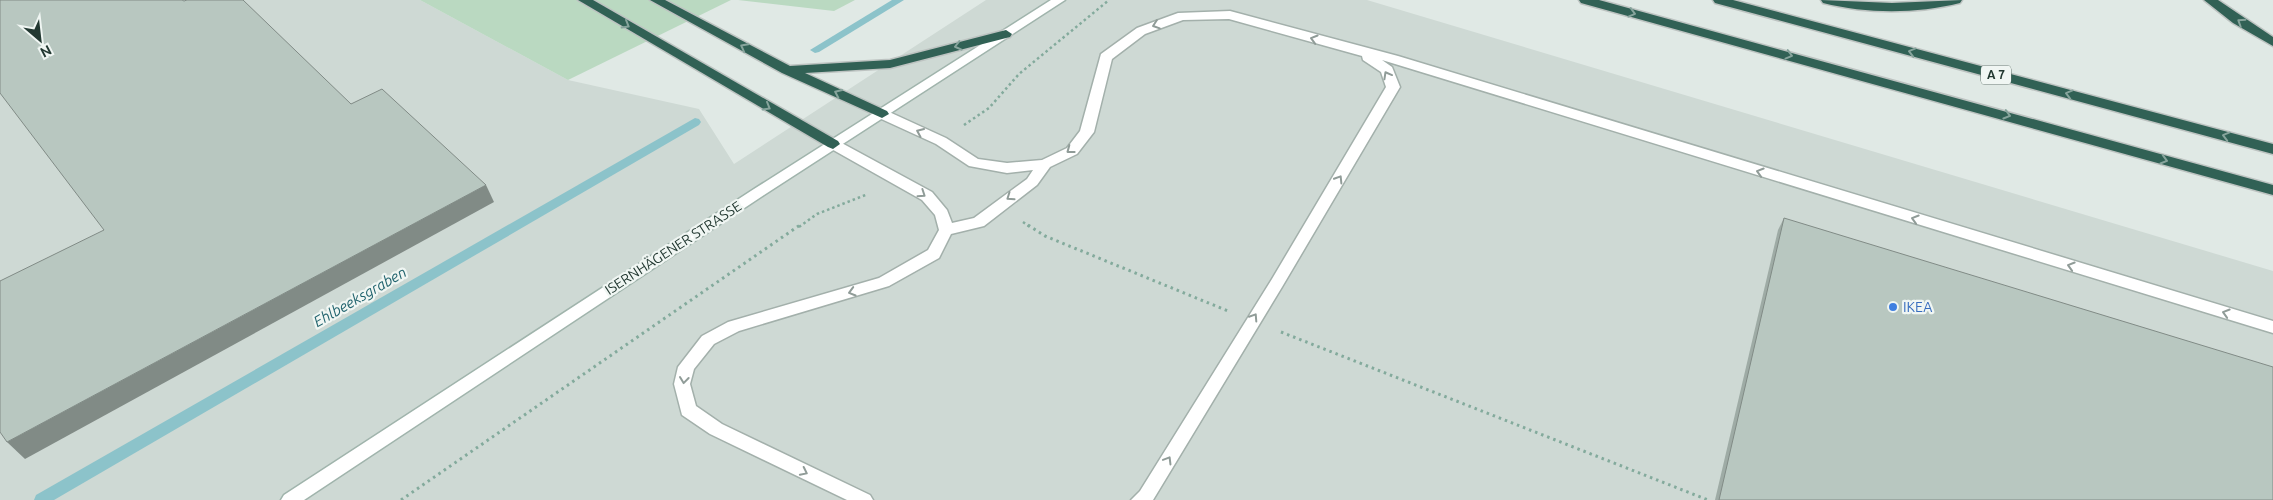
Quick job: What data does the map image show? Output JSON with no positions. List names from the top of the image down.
{
  "streets": {
    "highway": ["A 7"],
    "main road": ["ISERNHÄGENER STRASSE"]
  },
  "water": ["Ehlbeeksgraben"],
  "places": ["IKEA"],
  "north": "bottom right"
}
